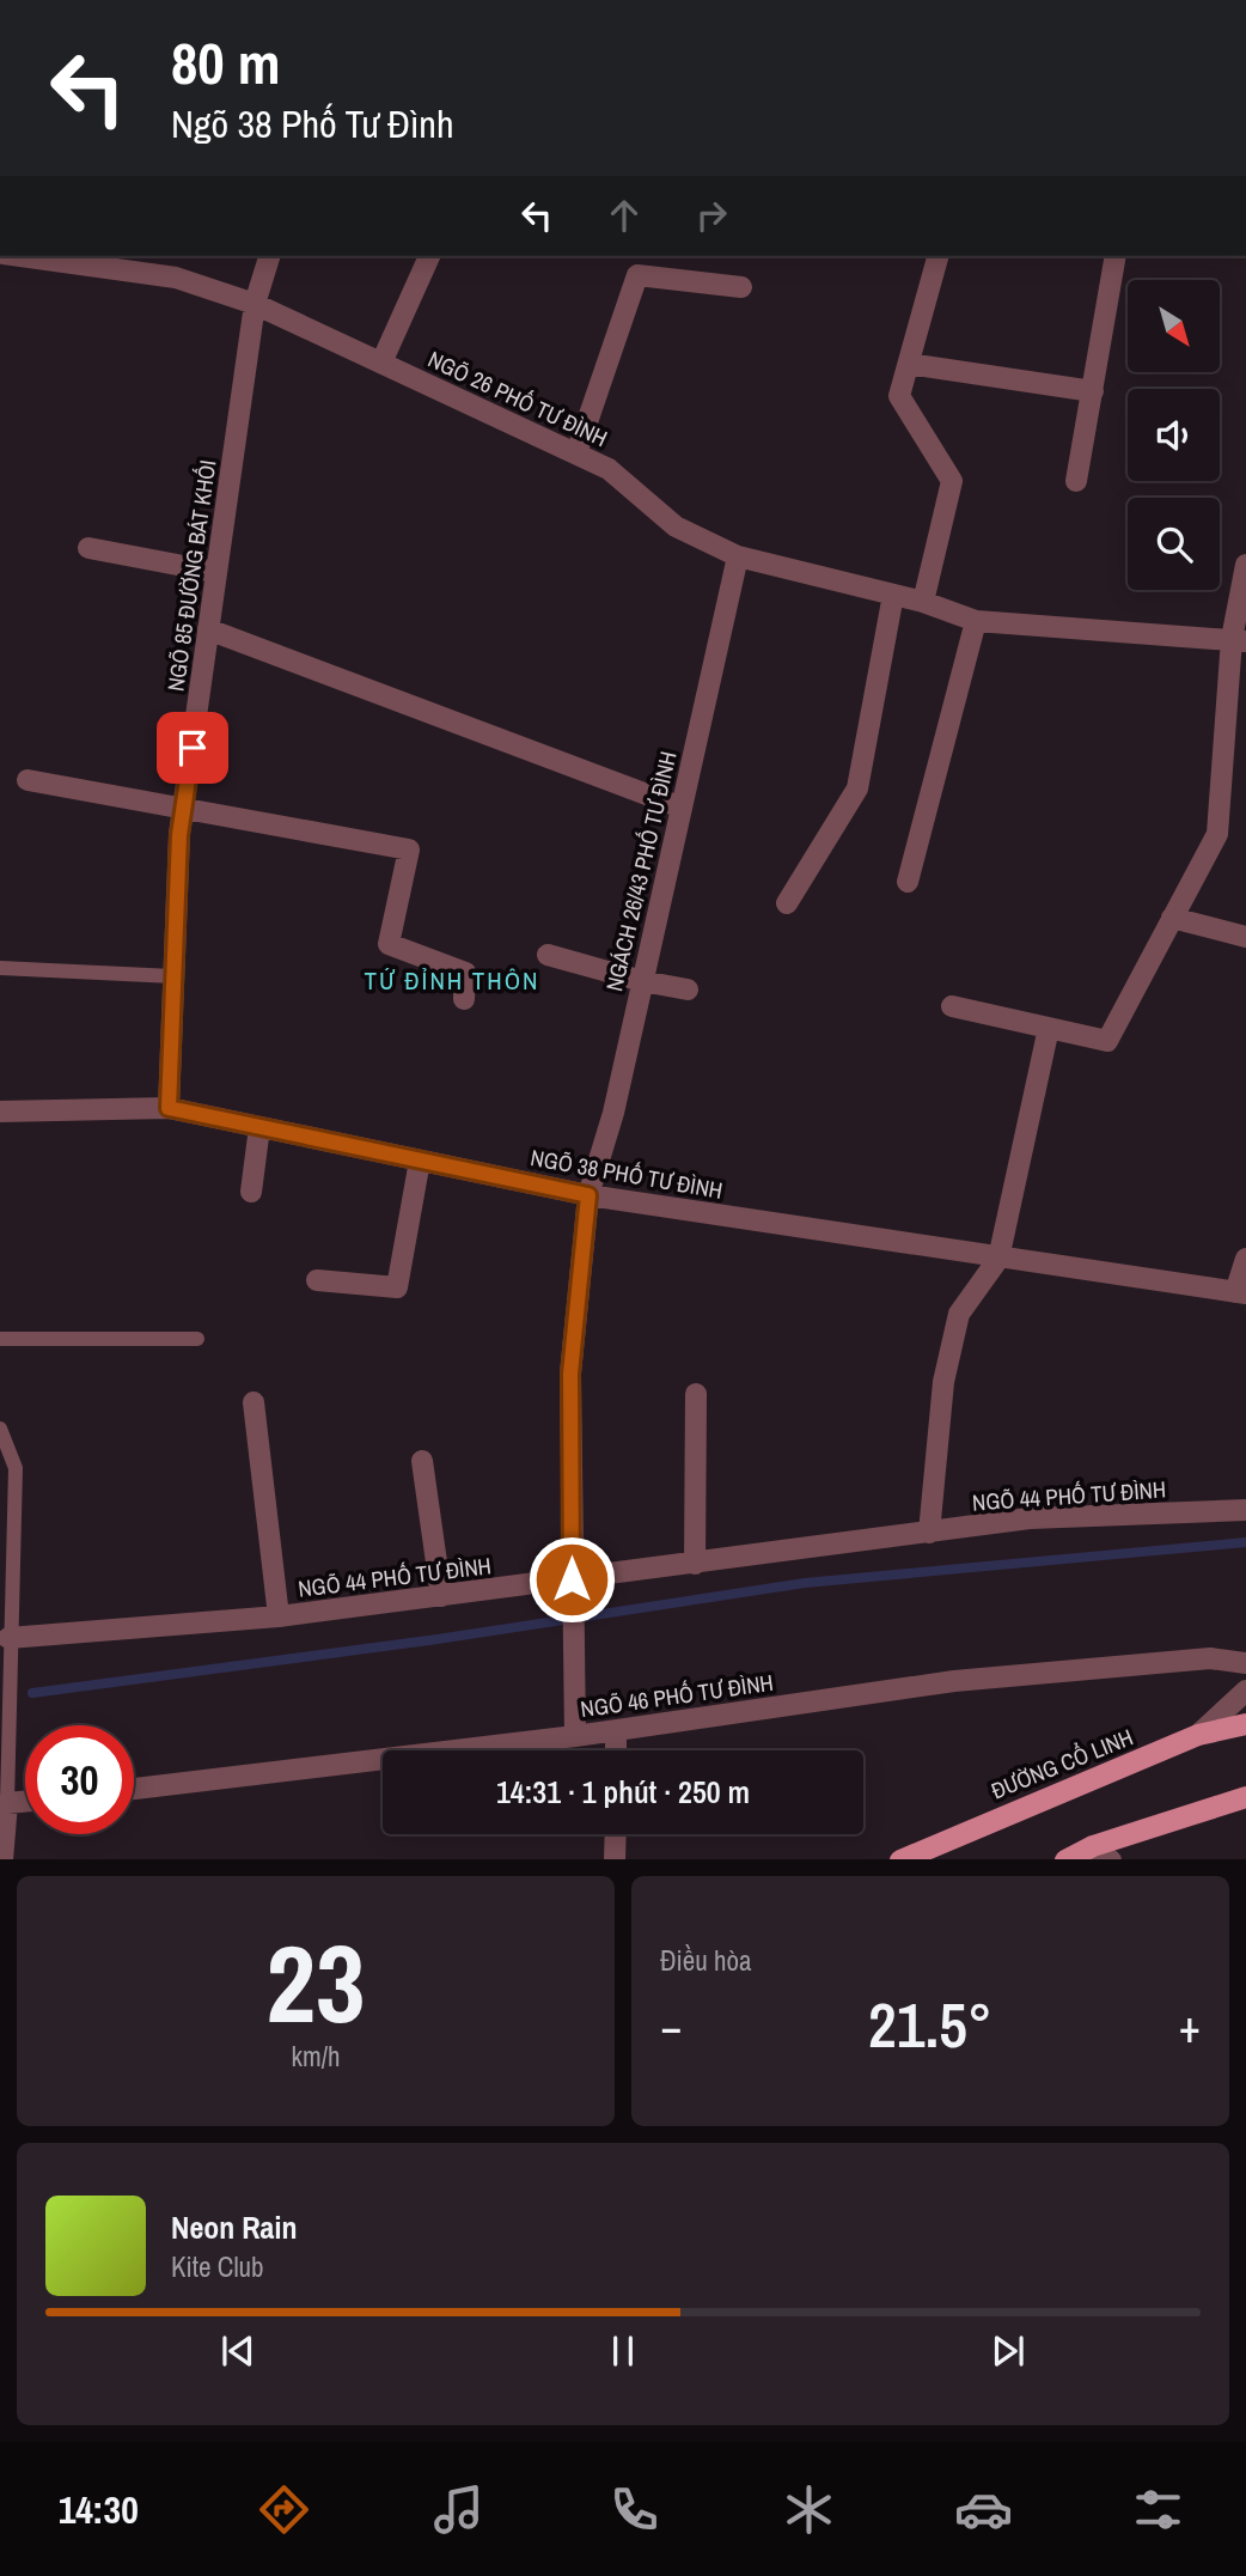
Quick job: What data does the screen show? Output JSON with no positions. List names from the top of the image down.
{
  "streets": {
    "main road": ["ĐƯỜNG CỔ LINH"],
    "street": [
      "NGÕ 26 PHỐ TƯ ĐÌNH",
      "NGÕ 85 ĐƯỜNG BÁT KHỐI",
      "NGÁCH 26/43 PHỐ TƯ ĐÌNH",
      "NGÕ 38 PHỐ TƯ ĐÌNH",
      "NGÕ 44 PHỐ TƯ ĐÌNH",
      "NGÕ 46 PHỐ TƯ ĐÌNH"
    ]
  },
  "crossings": [
    ["NGÕ 26 PHỐ TƯ ĐÌNH", "NGÕ 85 ĐƯỜNG BÁT KHỐI"],
    ["NGÕ 26 PHỐ TƯ ĐÌNH", "NGÁCH 26/43 PHỐ TƯ ĐÌNH"],
    ["NGÕ 85 ĐƯỜNG BÁT KHỐI", "NGÕ 38 PHỐ TƯ ĐÌNH"],
    ["NGÁCH 26/43 PHỐ TƯ ĐÌNH", "NGÕ 38 PHỐ TƯ ĐÌNH"],
    ["NGÁCH 26/43 PHỐ TƯ ĐÌNH", "NGÕ 44 PHỐ TƯ ĐÌNH"],
    ["NGÁCH 26/43 PHỐ TƯ ĐÌNH", "NGÕ 46 PHỐ TƯ ĐÌNH"]
  ],
  "districts": ["TỨ ĐỈNH THÔN"],
  "north": "bottom right",
  "page": {
    "turn": ["80 m", "Ngõ 38 Phố Tư Đình"],
    "limit": "30",
    "trip": "14:31 · 1 phút · 250 m",
    "tile": [
      ["23", "km/h"],
      "Điều hòa"
    ],
    "heat": ["−", "21.5°", "+"],
    "song": ["Neon Rain", "Kite Club"],
    "tabs": "14:30"
  }
}
